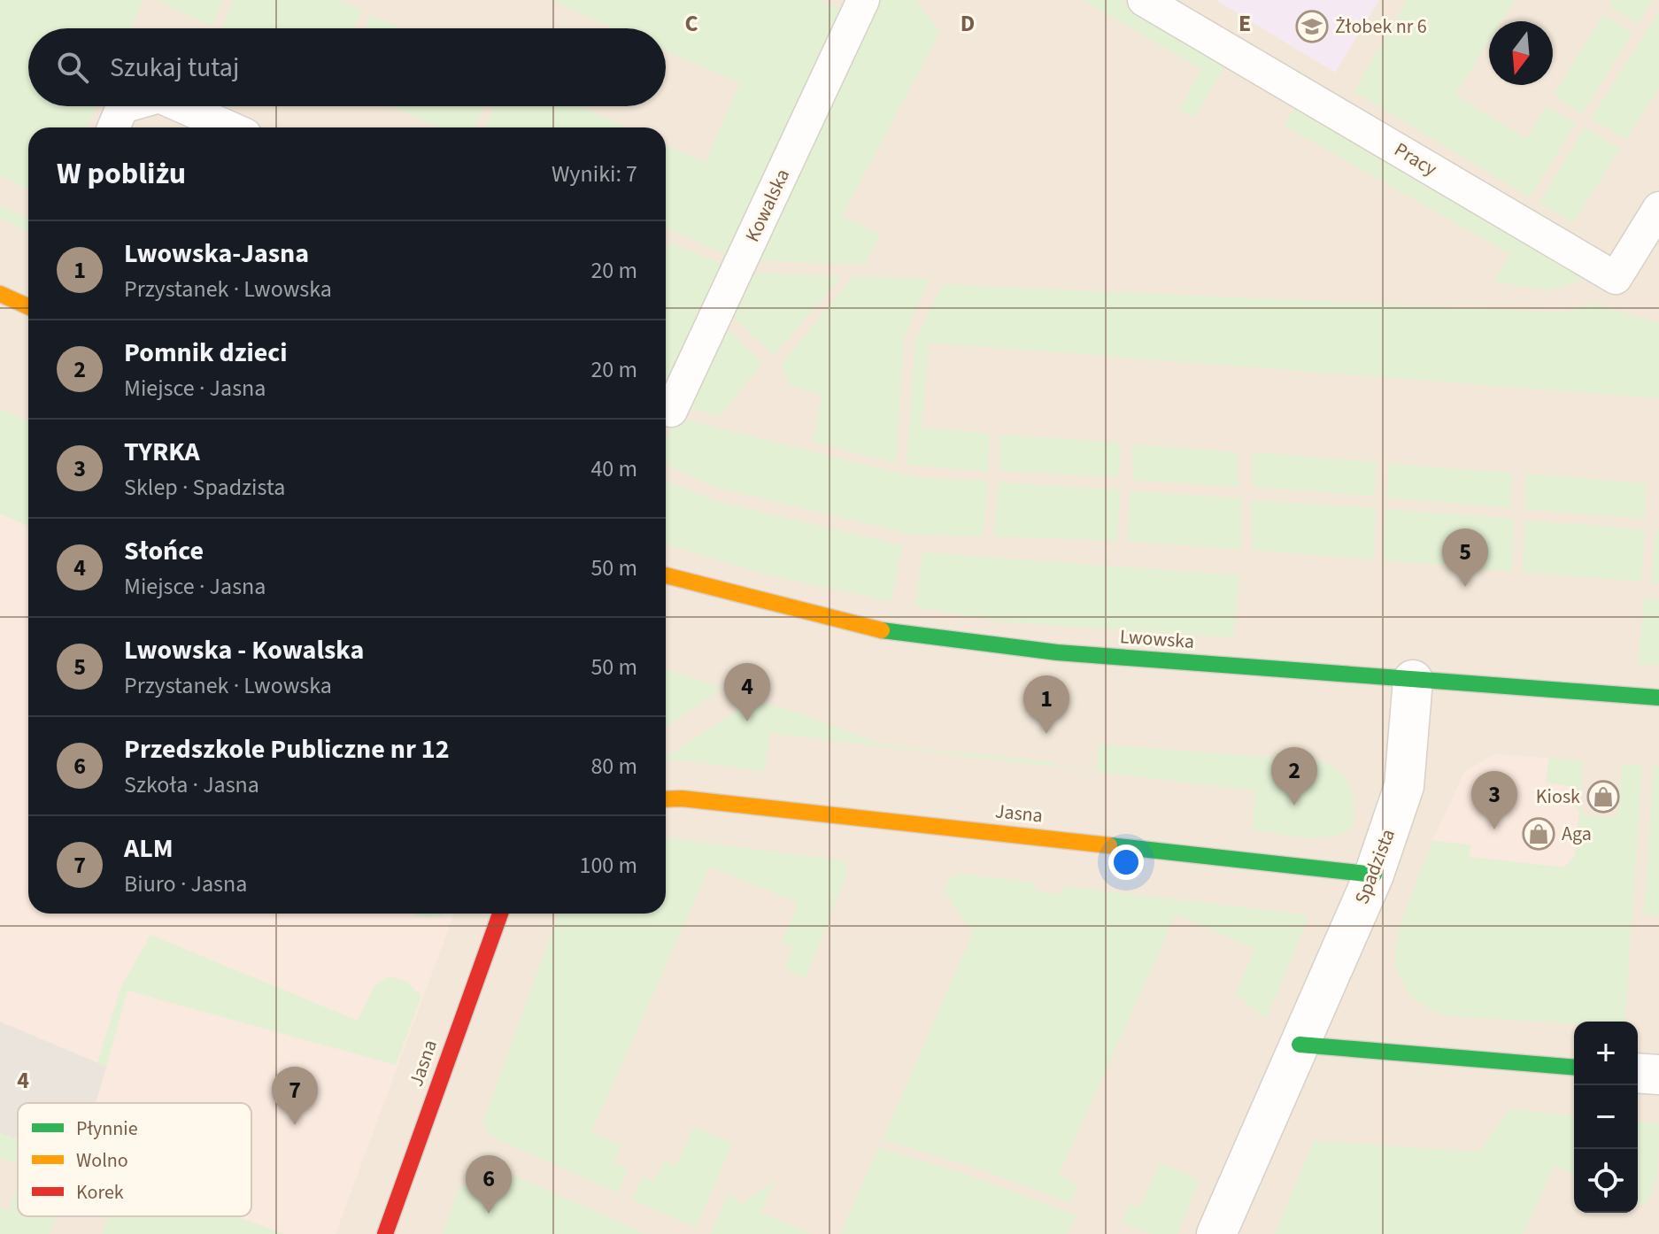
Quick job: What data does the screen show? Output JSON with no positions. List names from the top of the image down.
{
  "streets": {
    "street": ["Lwowska", "Jasna", "Spadzista"],
    "lane": ["Pracy", "Kowalska"]
  },
  "crossings": [
    ["Lwowska", "Spadzista"],
    ["Jasna", "Spadzista"]
  ],
  "places": {
    "school or university": ["Żłobek nr 6"],
    "shop": ["Kiosk", "Aga"]
  },
  "legend": ["Płynnie", "Wolno", "Korek"],
  "north": "bottom",
  "page": {
    "search": "Szukaj tutaj",
    "heading": ["W pobliżu", "Wyniki: 7"],
    "list": [
      {
        "mark": "1",
        "name": "Lwowska-Jasna",
        "note": "Przystanek · Lwowska",
        "value": "20 m"
      },
      {
        "mark": "2",
        "name": "Pomnik dzieci",
        "note": "Miejsce · Jasna",
        "value": "20 m"
      },
      {
        "mark": "3",
        "name": "TYRKA",
        "note": "Sklep · Spadzista",
        "value": "40 m"
      },
      {
        "mark": "4",
        "name": "Słońce",
        "note": "Miejsce · Jasna",
        "value": "50 m"
      },
      {
        "mark": "5",
        "name": "Lwowska - Kowalska",
        "note": "Przystanek · Lwowska",
        "value": "50 m"
      },
      {
        "mark": "6",
        "name": "Przedszkole Publiczne nr 12",
        "note": "Szkoła · Jasna",
        "value": "80 m"
      },
      {
        "mark": "7",
        "name": "ALM",
        "note": "Biuro · Jasna",
        "value": "100 m"
      }
    ],
    "pins": [
      "5",
      "4",
      "1",
      "2",
      "3",
      "7",
      "6"
    ],
    "map_buttons": ["+", "−"]
  },
  "grid": {
    "columns": ["C", "D", "E"],
    "rows": ["4"]
  }
}
